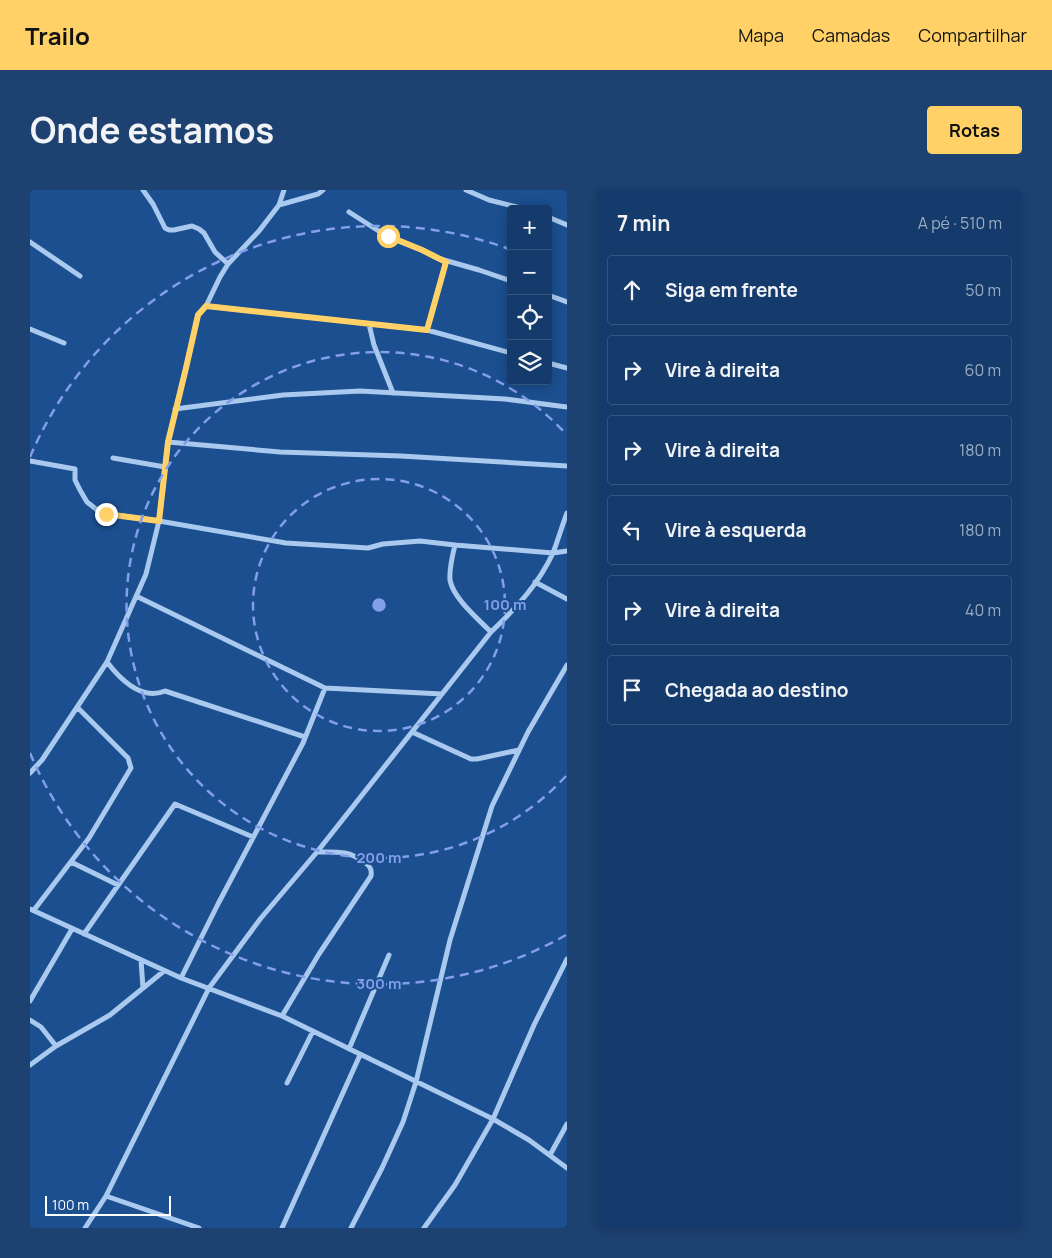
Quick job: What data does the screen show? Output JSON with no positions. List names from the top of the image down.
{
  "scale_bar": "100 m",
  "page": {
    "header": "Trailo",
    "nav": ["Mapa", "Camadas", "Compartilhar"],
    "title": "Onde estamos",
    "buttons": "Rotas",
    "heading": ["7 min", "A pé · 510 m"],
    "map_buttons": ["+", "−"],
    "list": [
      ["Siga em frente", "50 m"],
      ["Vire à direita", "60 m"],
      ["Vire à direita", "180 m"],
      ["Vire à esquerda", "180 m"],
      ["Vire à direita", "40 m"],
      "Chegada ao destino"
    ],
    "scale": "100 m"
  },
  "rings": ["100 m", "200 m", "300 m"]
}
